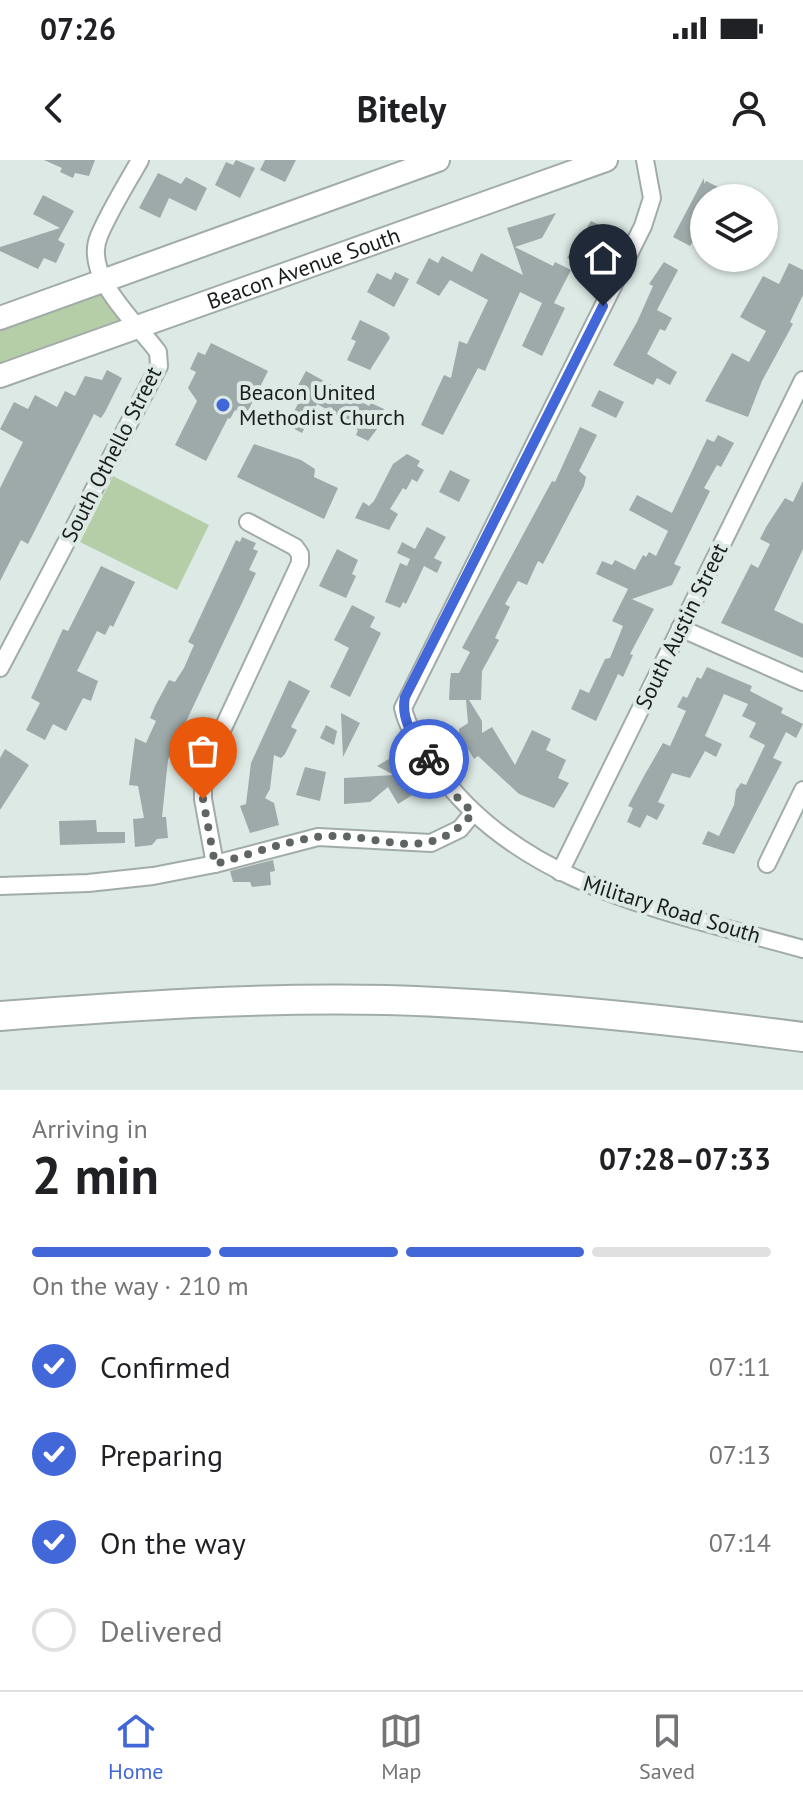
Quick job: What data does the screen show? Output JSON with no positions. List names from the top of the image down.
{
  "streets": {
    "main road": ["Beacon Avenue South"],
    "street": ["South Othello Street", "South Austin Street", "Military Road South"]
  },
  "crossings": [
    ["Beacon Avenue South", "South Othello Street"],
    ["South Austin Street", "Military Road South"]
  ],
  "places": ["Beacon United Methodist Church"],
  "page": {
    "status": "07:26",
    "header": "Bitely",
    "heading": ["2 min", "Arriving in", "07:28–07:33"],
    "bar": "On the way · 210 m",
    "list": [
      ["Confirmed", "07:11"],
      ["Preparing", "07:13"],
      ["On the way", "07:14"],
      "Delivered"
    ],
    "tabs": ["Home", "Map", "Saved"]
  }
}
